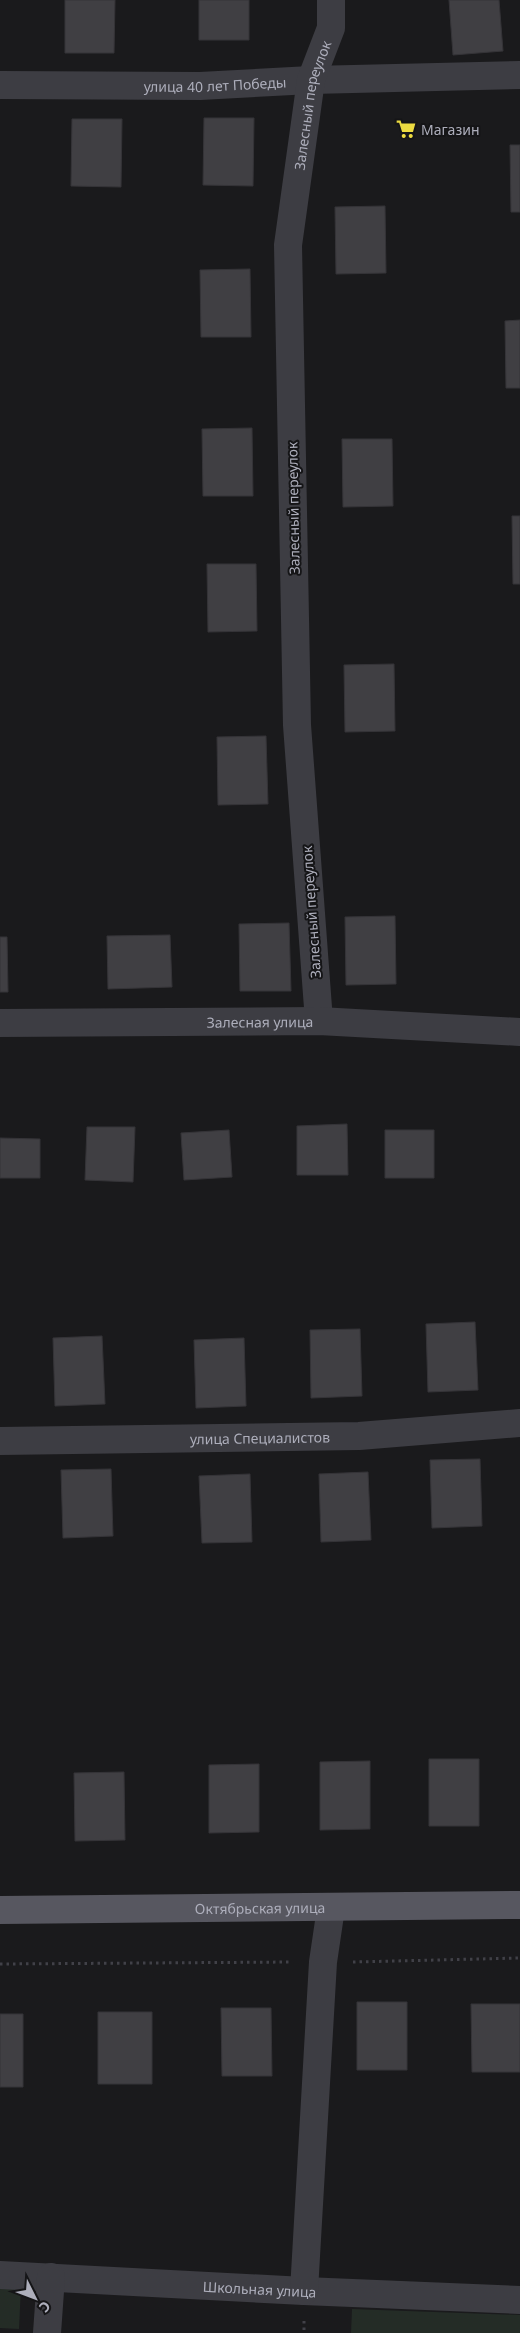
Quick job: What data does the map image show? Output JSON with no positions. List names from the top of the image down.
{
  "streets": {
    "main road": ["Октябрьская улица"],
    "street": [
      "улица 40 лет Победы",
      "Залесный переулок",
      "Залесная улица",
      "улица Специалистов",
      "Школьная улица"
    ]
  },
  "crossings": [
    ["улица 40 лет Победы", "Залесный переулок"],
    ["Залесный переулок", "Залесная улица"]
  ],
  "places": {
    "supermarket": ["Магазин"]
  },
  "north": "bottom right"
}
